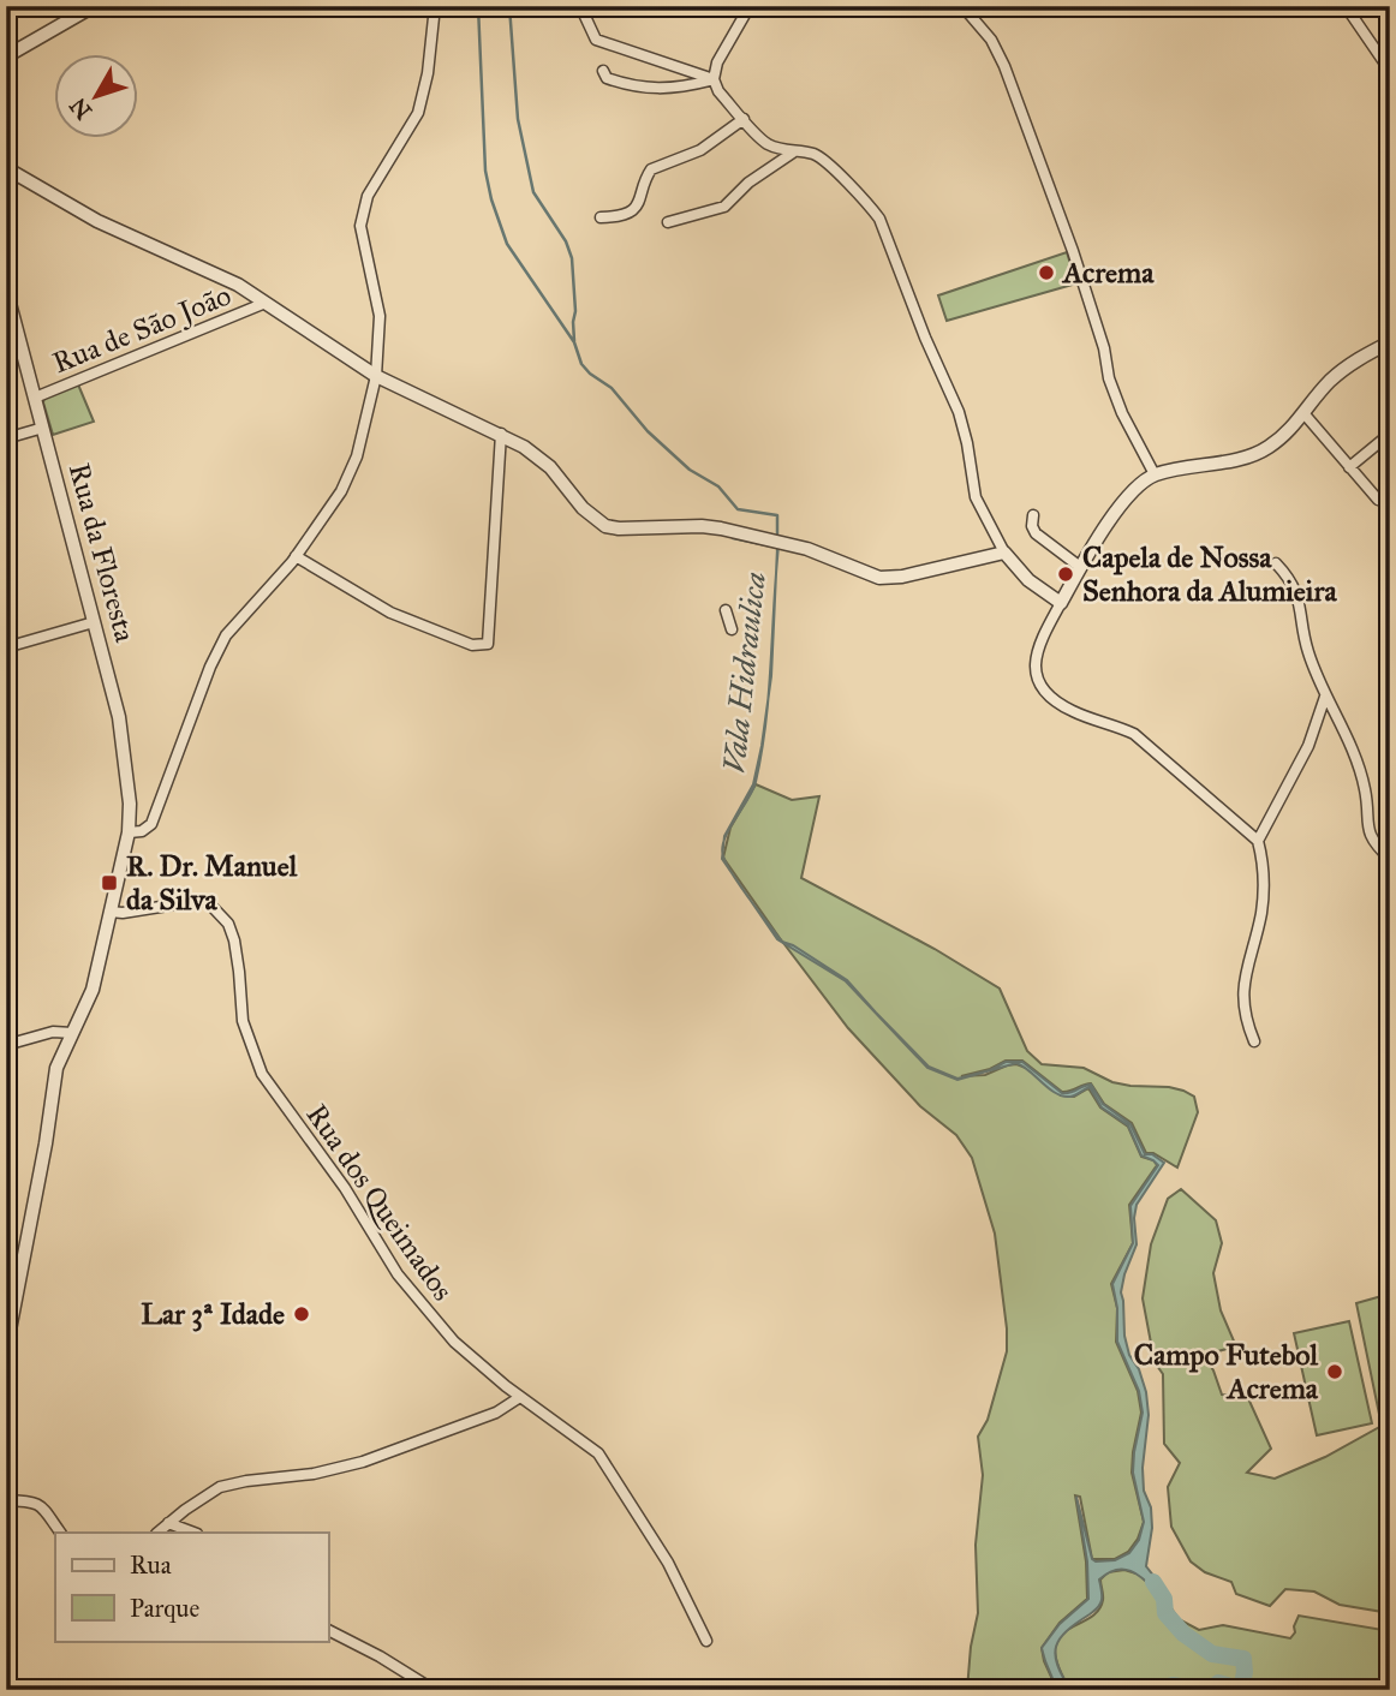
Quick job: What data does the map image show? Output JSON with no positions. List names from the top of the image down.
{
  "streets": {
    "street": ["Rua de São João", "Rua da Floresta", "Rua dos Queimados"]
  },
  "crossings": [
    ["Rua de São João", "Rua da Floresta"],
    ["Rua da Floresta", "Rua dos Queimados"]
  ],
  "water": ["Vala Hidraulica"],
  "places": {
    "other": [
      "Acrema",
      "Capela de Nossa Senhora da Alumieira",
      "Lar 3ª Idade",
      "Campo Futebol Acrema"
    ],
    "transit": ["R. Dr. Manuel da Silva"]
  },
  "legend": ["Rua", "Parque"],
  "north": "bottom left"
}
